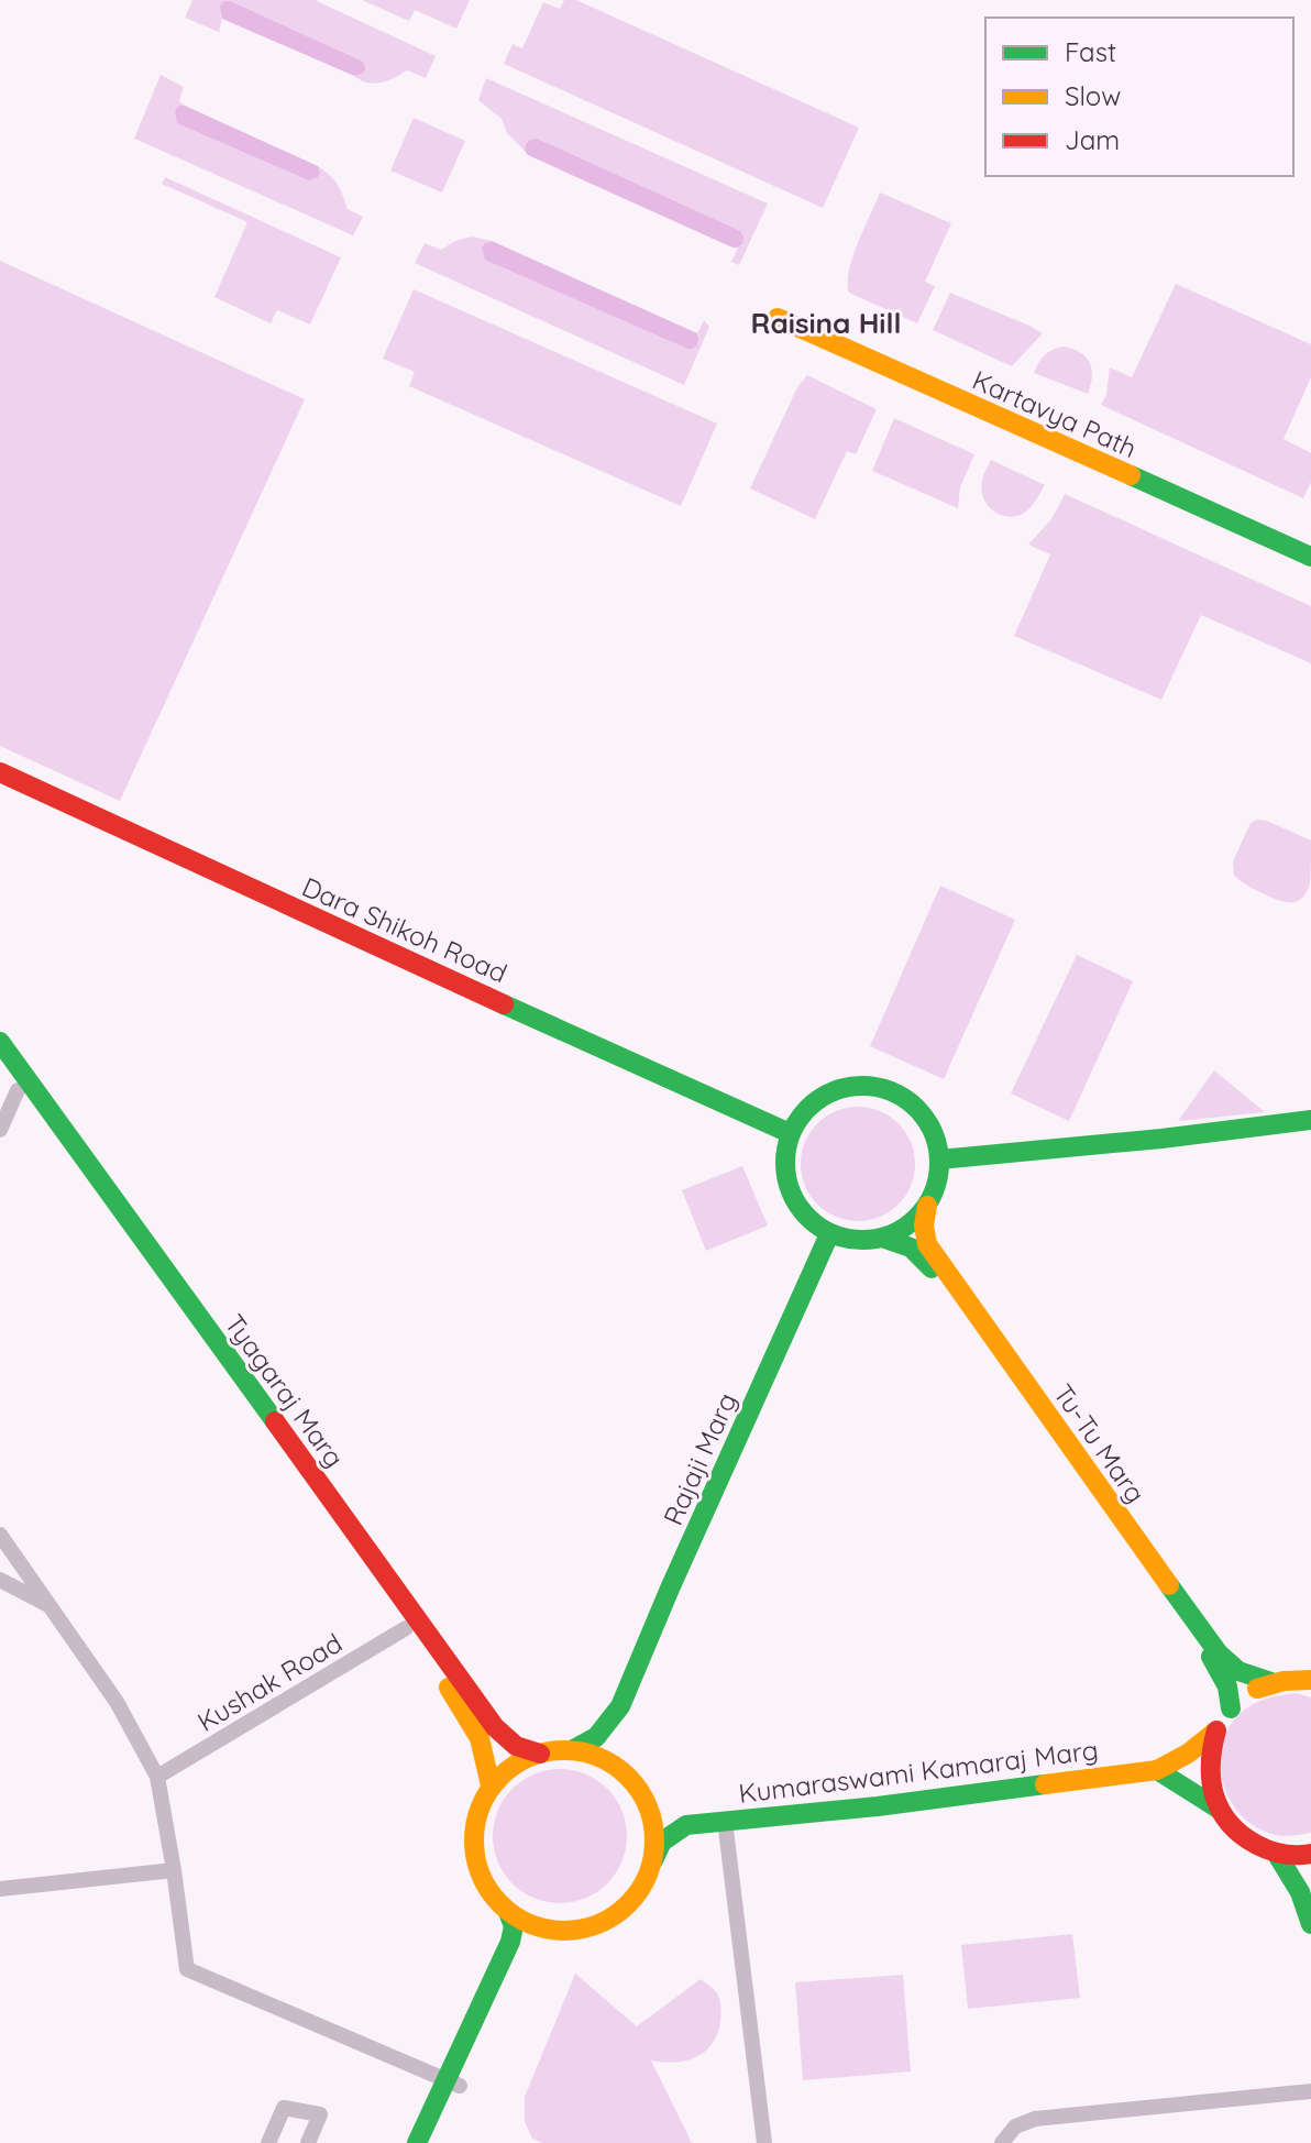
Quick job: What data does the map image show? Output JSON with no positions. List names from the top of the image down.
{
  "streets": {
    "main road": [
      "Kartavya Path",
      "Dara Shikoh Road",
      "Tyagaraj Marg",
      "Tu-Tu Marg",
      "Rajaji Marg",
      "Kumaraswami Kamaraj Marg"
    ],
    "street": ["Kushak Road"]
  },
  "crossings": [
    ["Dara Shikoh Road", "Tu-Tu Marg"],
    ["Dara Shikoh Road", "Rajaji Marg"],
    ["Tyagaraj Marg", "Rajaji Marg"],
    ["Tyagaraj Marg", "Kushak Road"],
    ["Tu-Tu Marg", "Rajaji Marg"]
  ],
  "districts": ["Raisina Hill"],
  "legend": ["Fast", "Slow", "Jam"]
}
